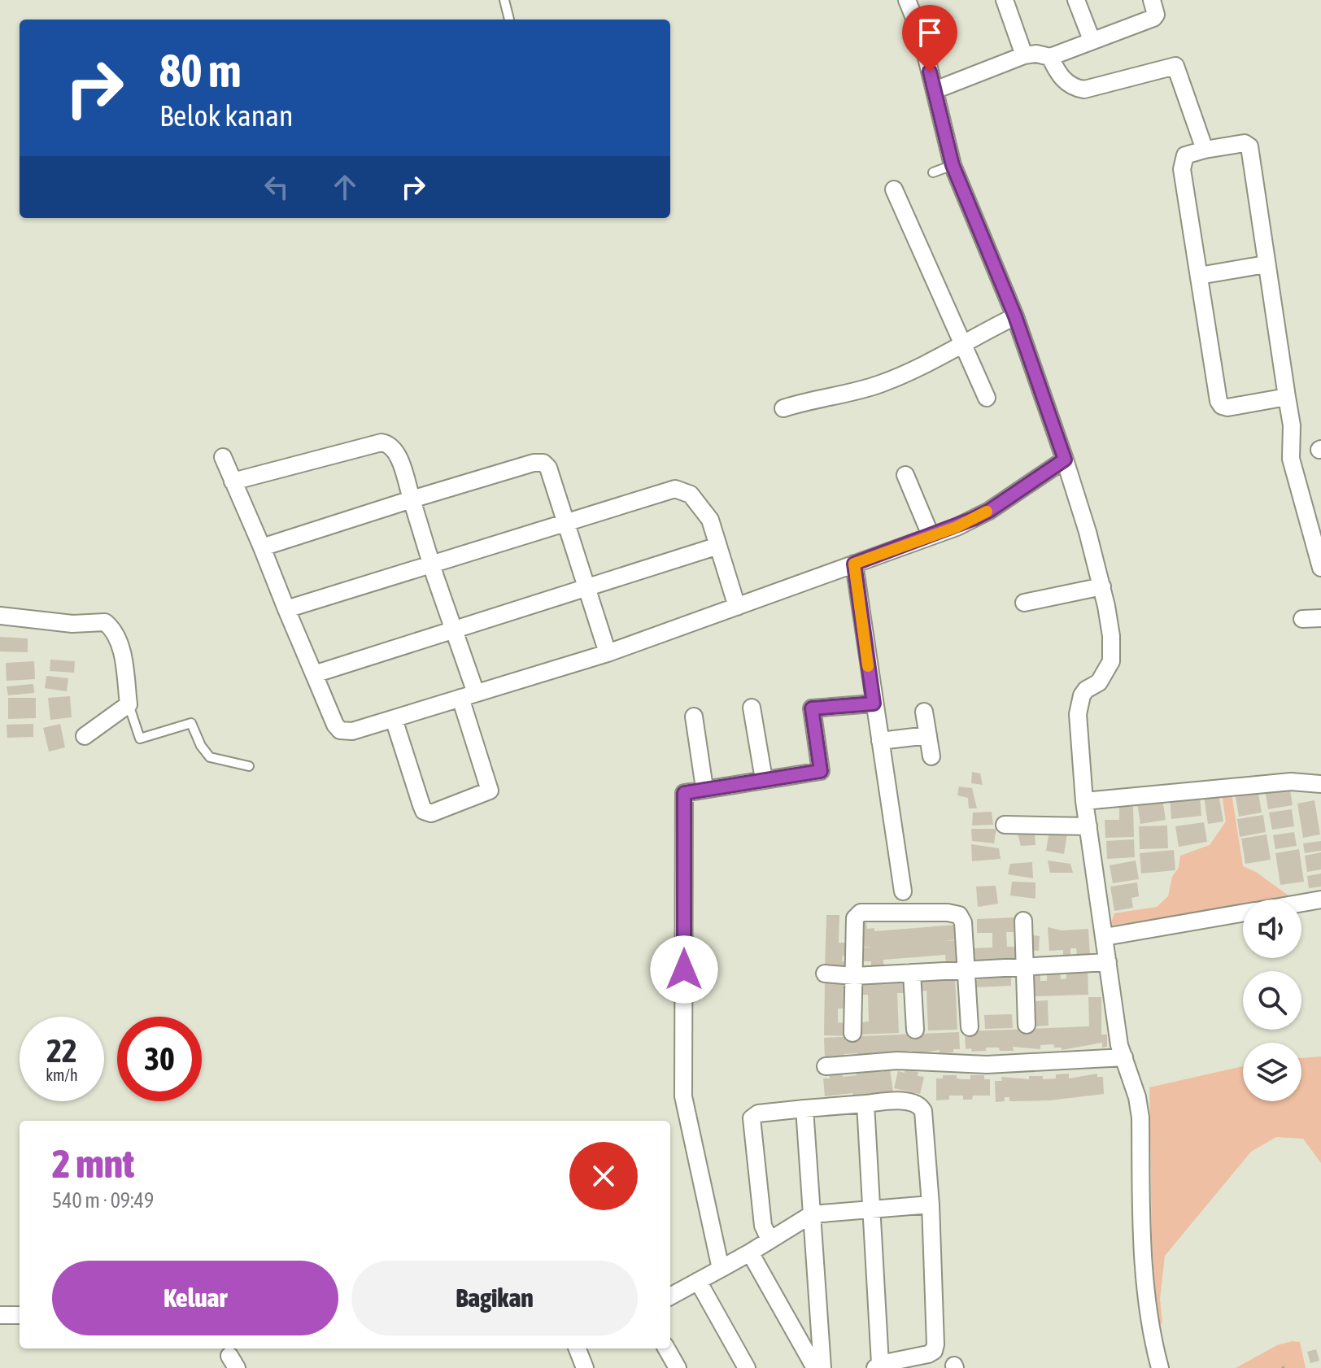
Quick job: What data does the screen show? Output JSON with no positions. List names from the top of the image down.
{
  "page": {
    "turn": ["80 m", "Belok kanan"],
    "speed": "22 km/h",
    "limit": "30",
    "heading": ["2 mnt", "540 m · 09:49"],
    "buttons": ["Keluar", "Bagikan"]
  }
}
